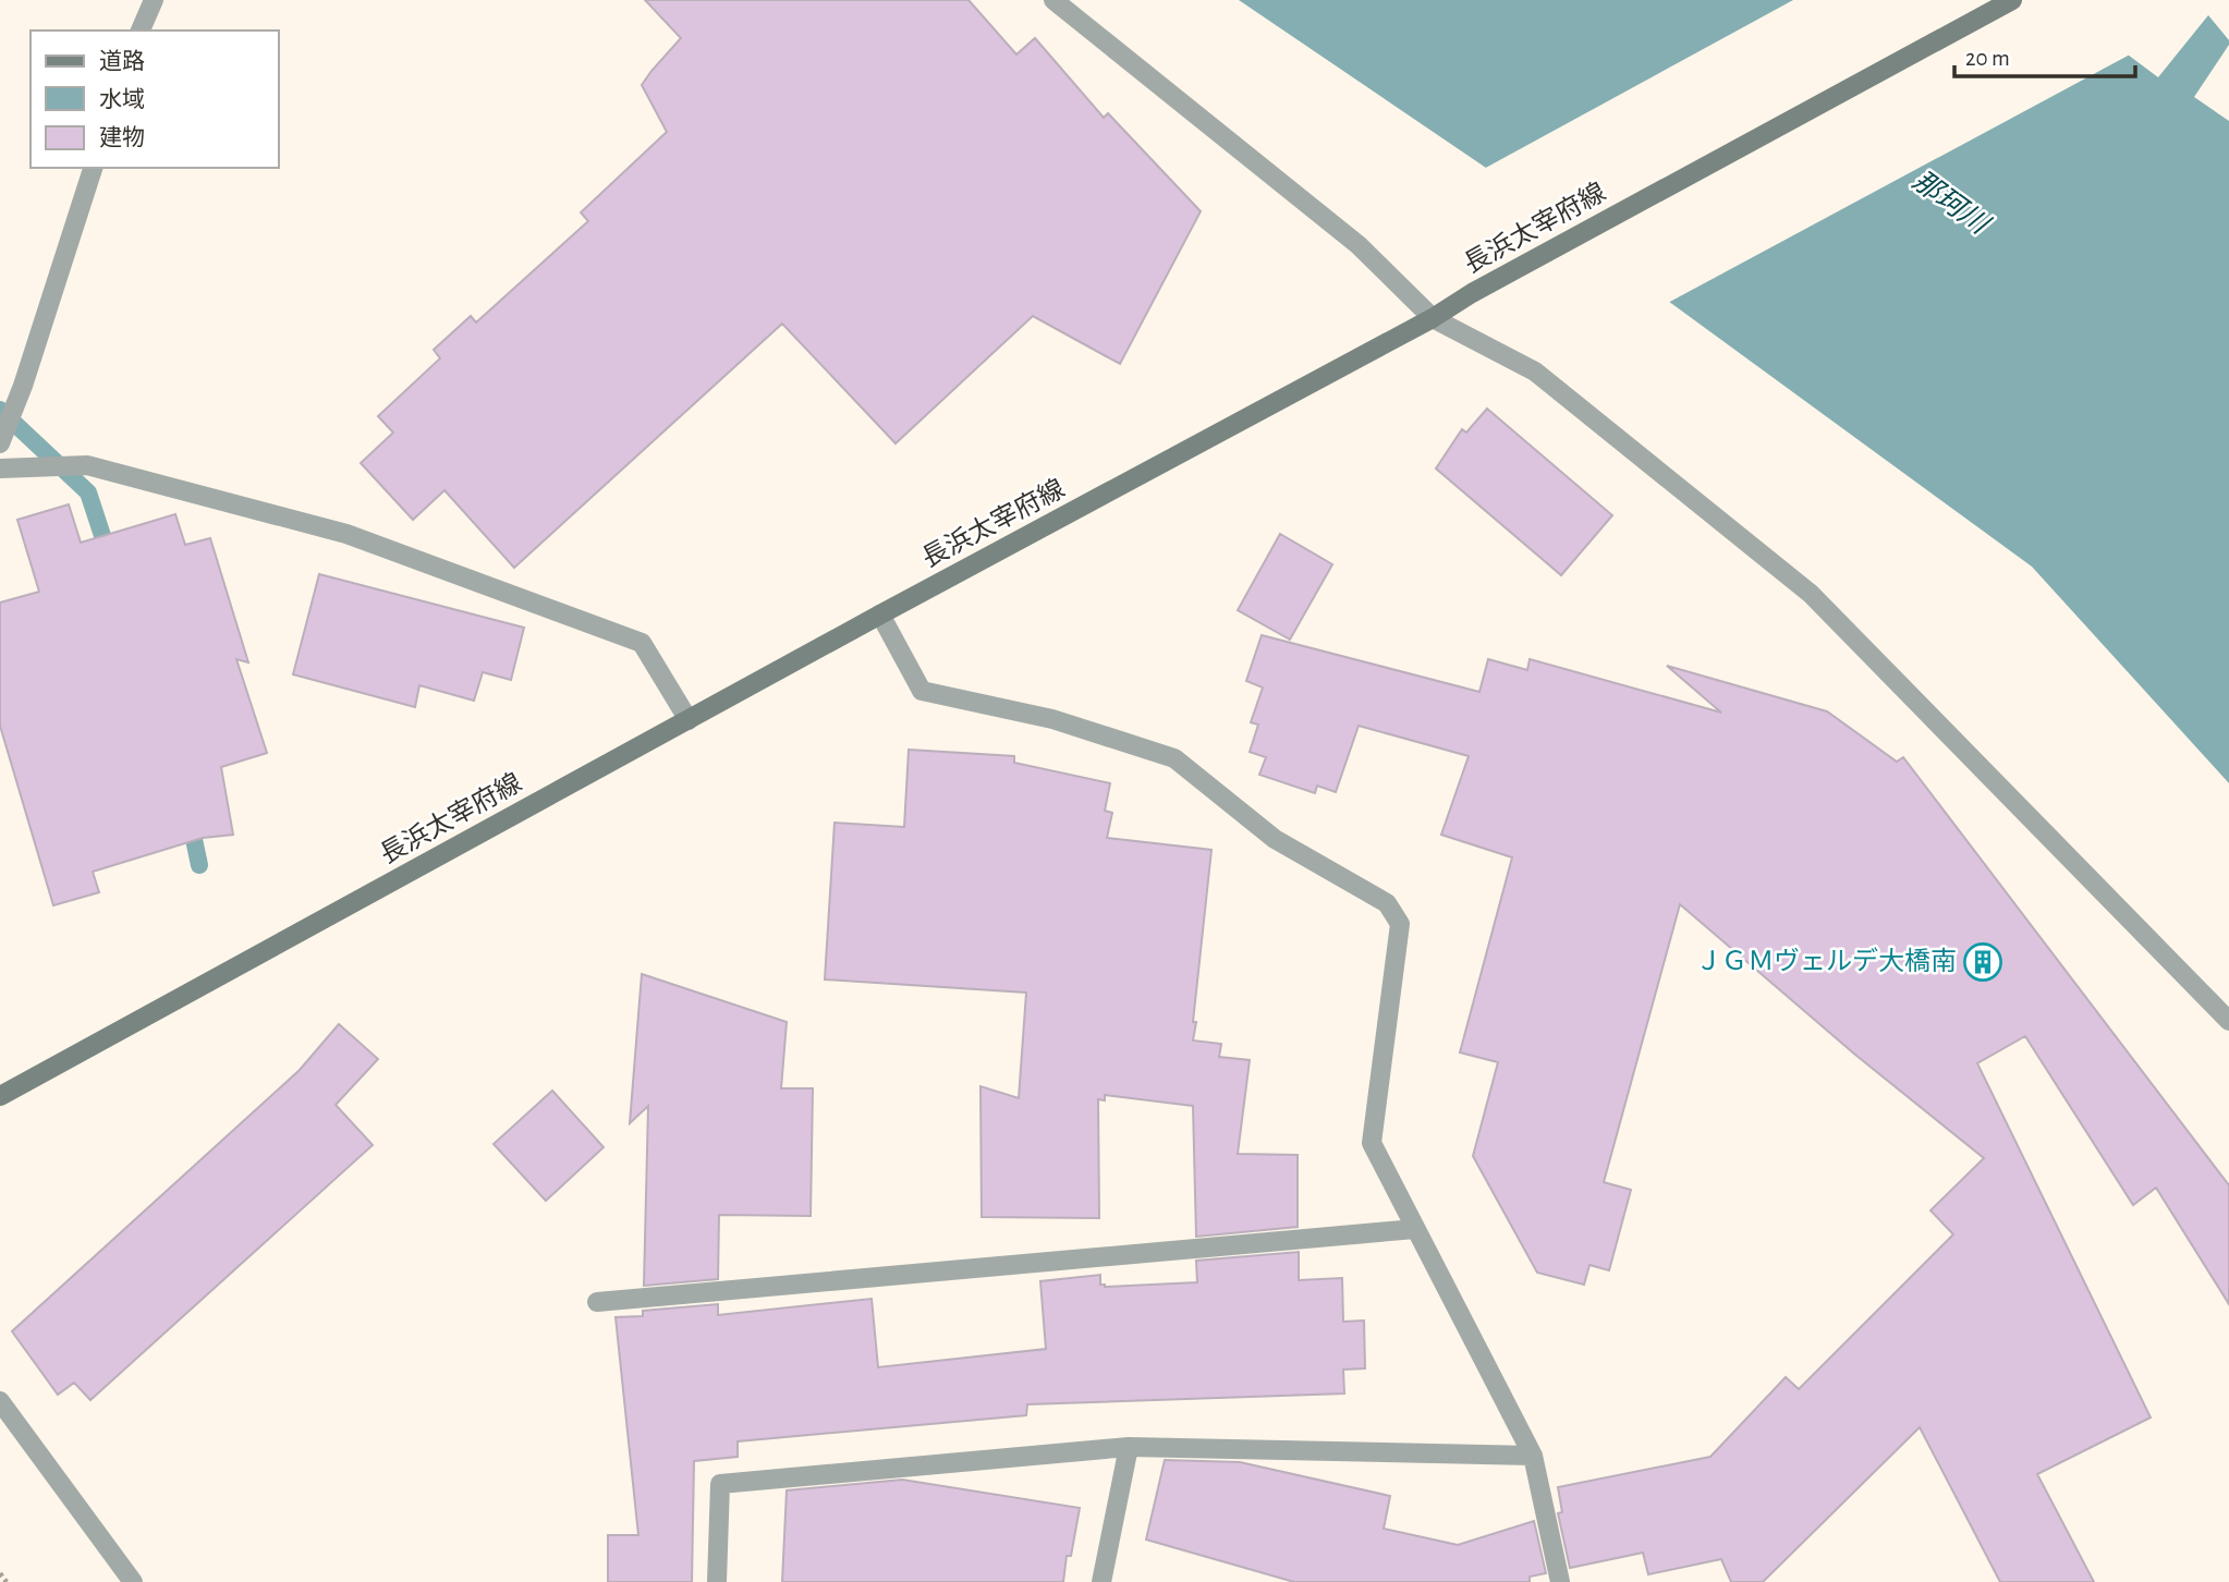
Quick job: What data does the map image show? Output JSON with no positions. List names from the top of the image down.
{
  "streets": {
    "street": ["長浜太宰府線"]
  },
  "water": ["那珂川"],
  "places": {
    "building": ["ＪＧＭヴェルデ大橋南"]
  },
  "legend": ["道路", "水域", "建物"],
  "scale_bar": "20 m"
}
